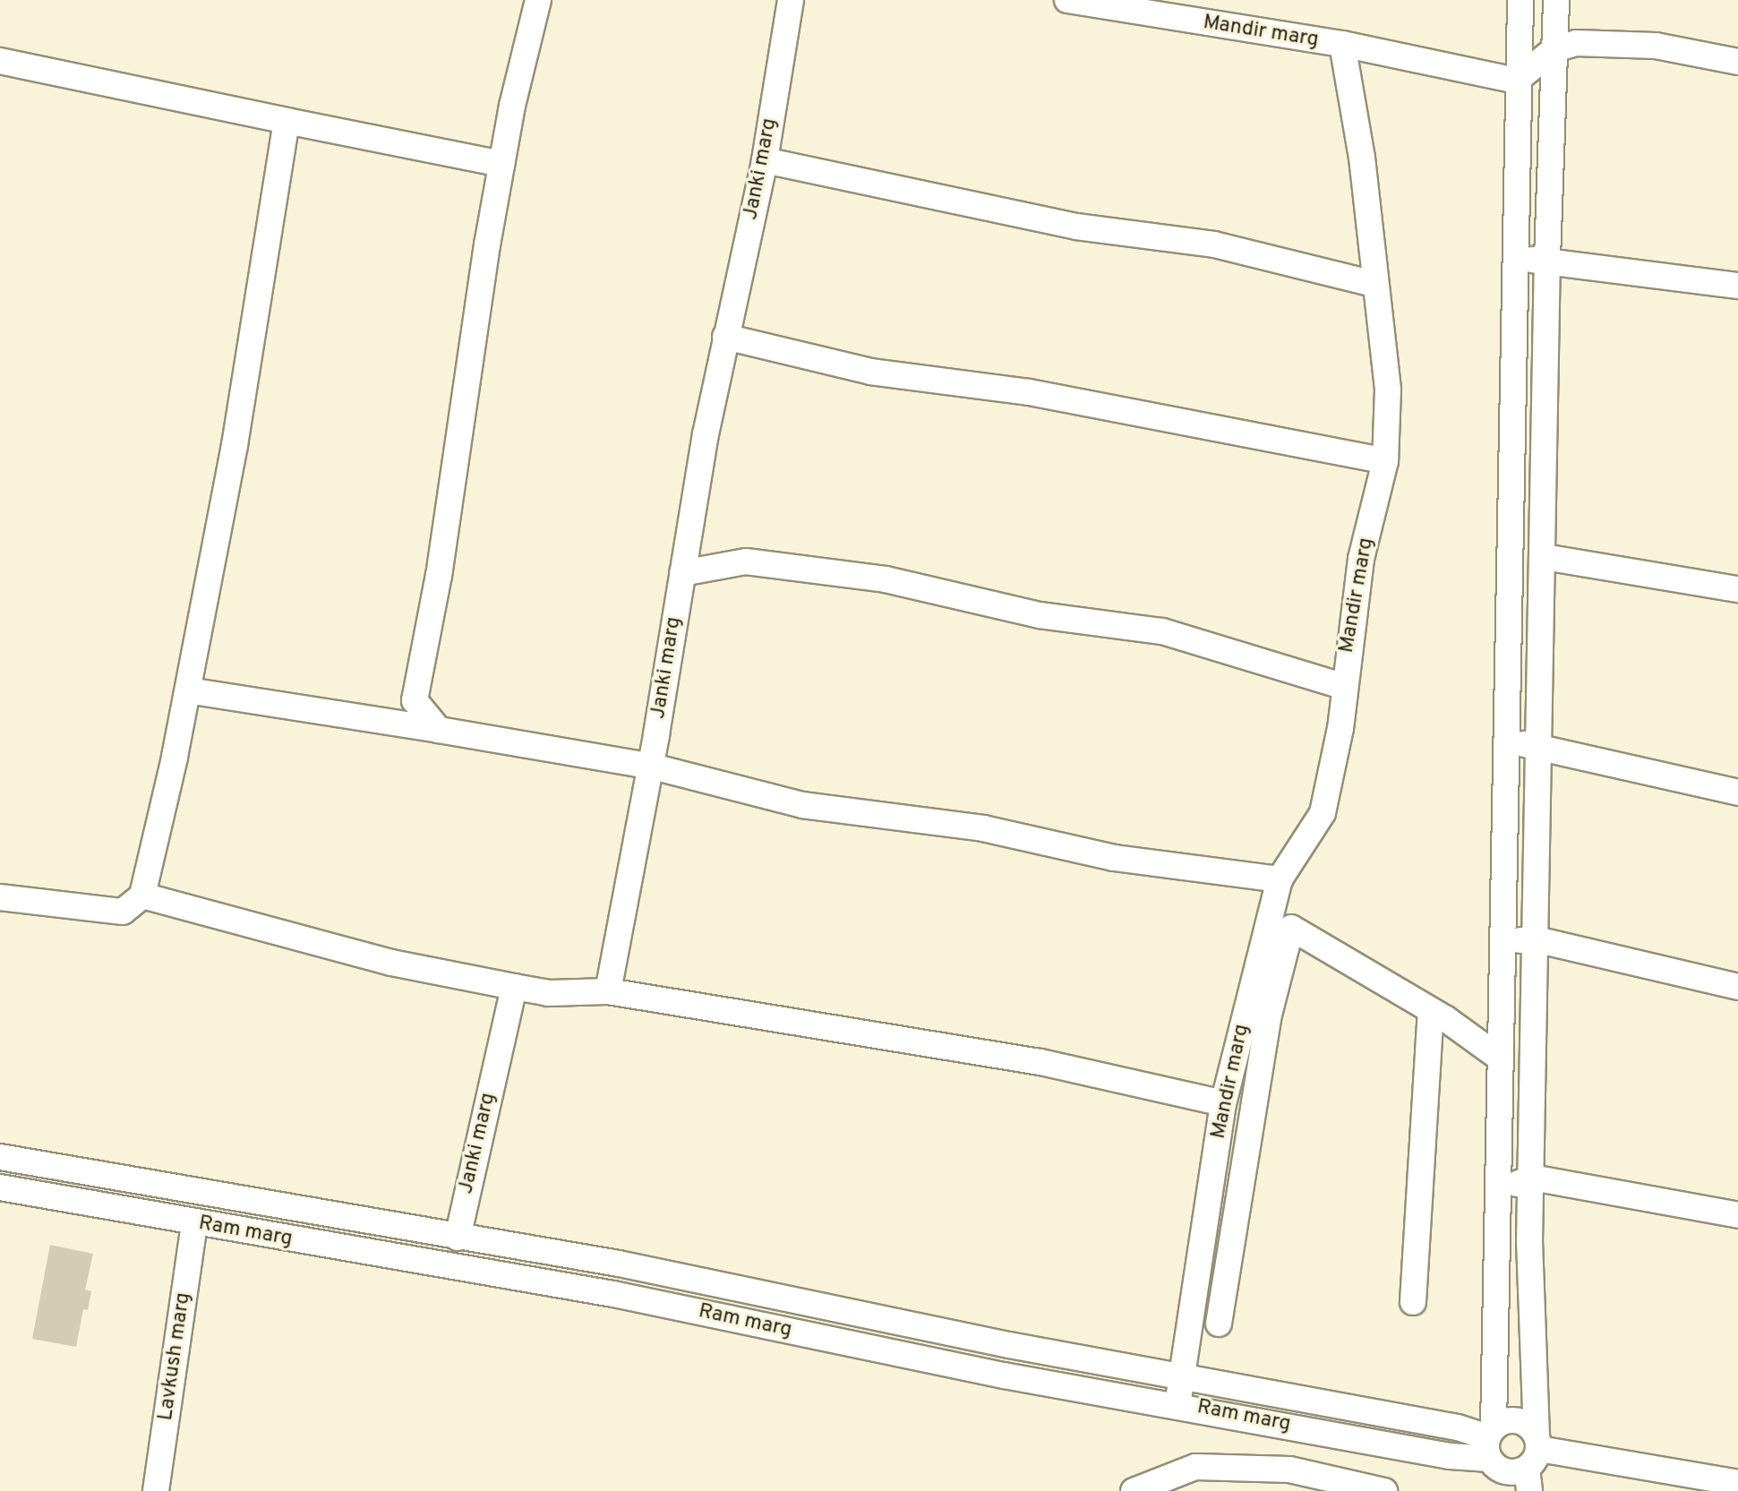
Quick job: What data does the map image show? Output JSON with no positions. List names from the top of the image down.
{
  "streets": {
    "street": [
      "Mandir marg",
      "Janki marg",
      "Ram marg",
      "Lavkush marg"
    ]
  },
  "crossings": [
    ["Mandir marg", "Ram marg"],
    ["Ram marg", "Lavkush marg"]
  ]
}
